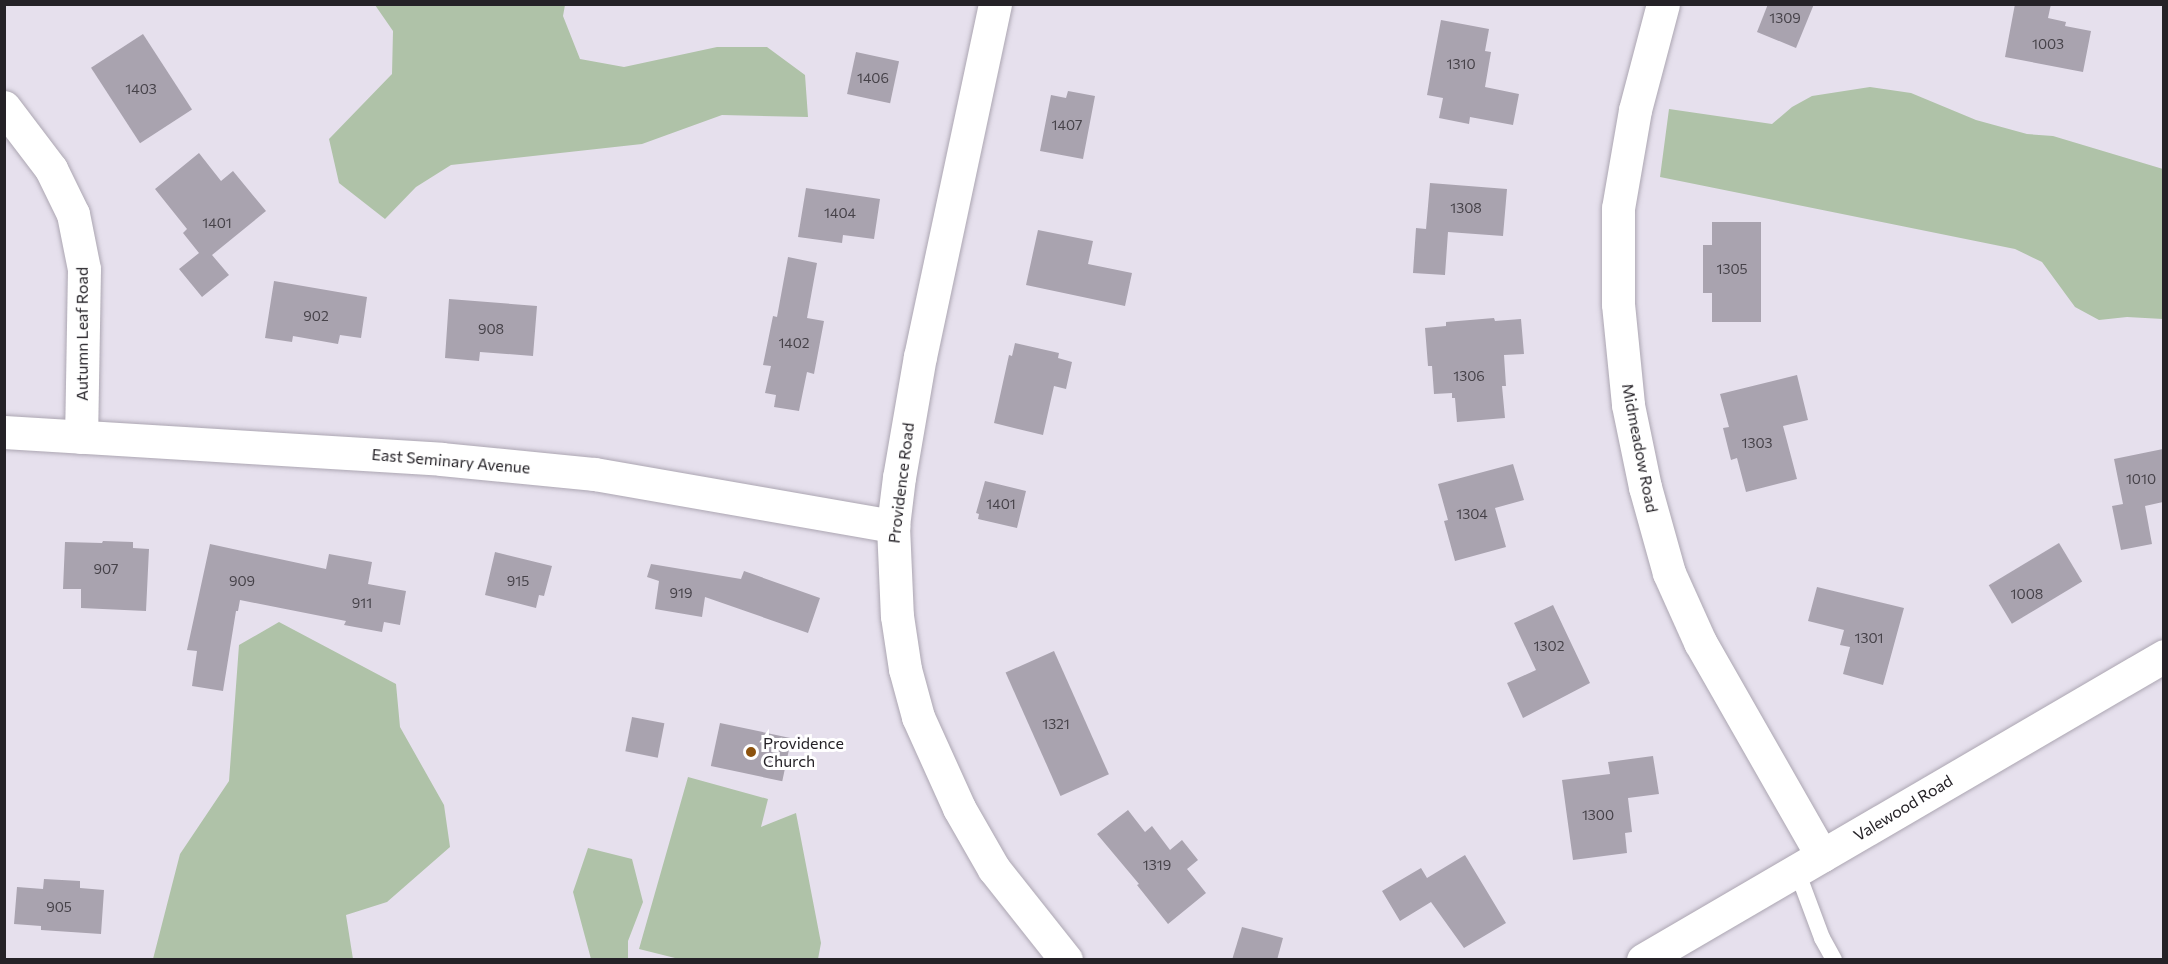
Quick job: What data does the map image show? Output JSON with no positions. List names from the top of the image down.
{
  "streets": {
    "street": [
      "Autumn Leaf Road",
      "Midmeadow Road",
      "East Seminary Avenue",
      "Providence Road",
      "Valewood Road"
    ]
  },
  "crossings": [
    ["Autumn Leaf Road", "East Seminary Avenue"],
    ["Midmeadow Road", "Valewood Road"],
    ["East Seminary Avenue", "Providence Road"]
  ],
  "places": ["Providence Church"],
  "house_numbers": [
    "1309",
    "1003",
    "1310",
    "1406",
    "1403",
    "1407",
    "1308",
    "1404",
    "1401",
    "1305",
    "902",
    "908",
    "1402",
    "1306",
    "1303",
    "1010",
    "1401",
    "1304",
    "907",
    "909",
    "915",
    "919",
    "1008",
    "911",
    "1301",
    "1302",
    "1321",
    "1300",
    "1319",
    "905"
  ]
}
